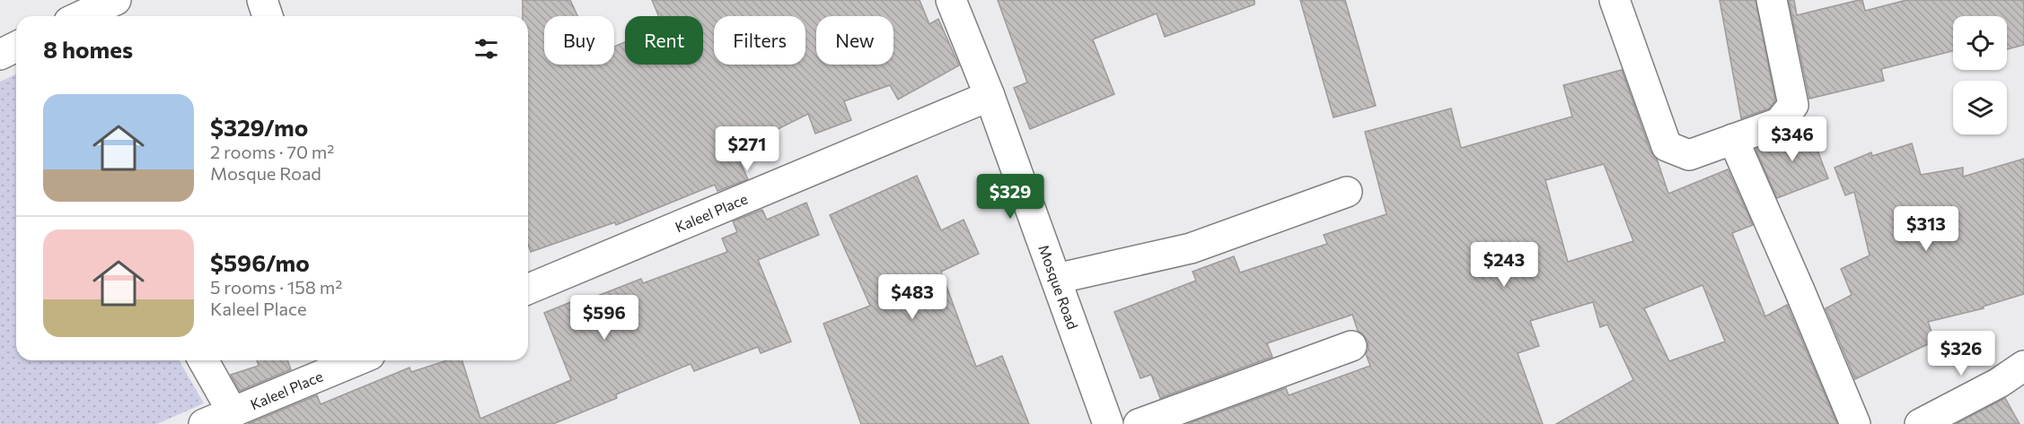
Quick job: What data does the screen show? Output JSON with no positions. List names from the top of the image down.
{
  "streets": {
    "street": ["Kaleel Place", "Mosque Road"]
  },
  "crossings": [
    ["Kaleel Place", "Mosque Road"]
  ],
  "page": {
    "chip": [
      "Buy",
      "Rent",
      "Filters",
      "New"
    ],
    "heading": "8 homes",
    "list": [
      {
        "name": "$329/mo",
        "note": "2 rooms · 70 m² · Mosque Road"
      },
      {
        "name": "$596/mo",
        "note": "5 rooms · 158 m² · Kaleel Place"
      }
    ],
    "price": [
      "$346",
      "$271",
      "$329",
      "$313",
      "$243",
      "$483",
      "$596",
      "$326"
    ]
  }
}
